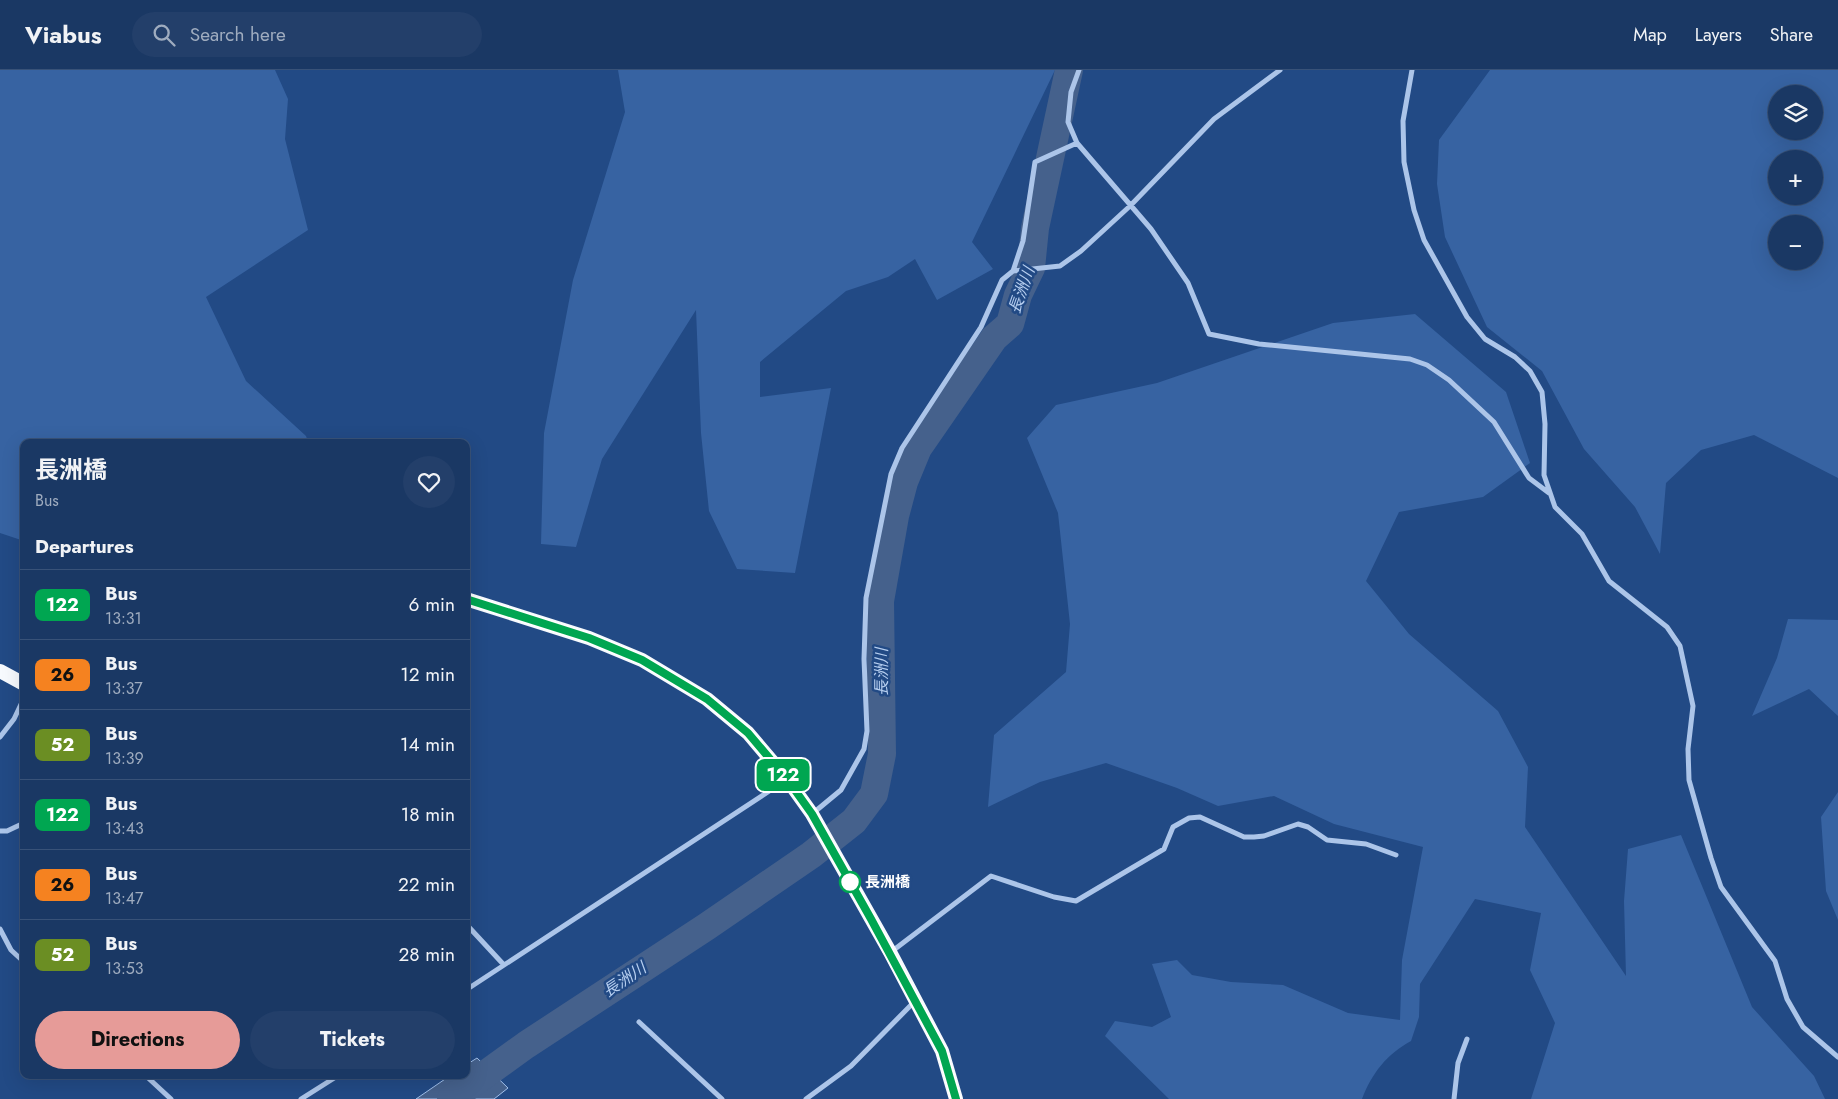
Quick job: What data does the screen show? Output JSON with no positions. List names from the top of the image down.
{
  "water": ["長洲川"],
  "places": ["長洲橋"],
  "lines": ["bus line 122"],
  "page": {
    "header": "Viabus",
    "search": "Search here",
    "nav": ["Map", "Layers", "Share"],
    "on_map": "122",
    "map_buttons": ["+", "−"],
    "heading": [
      ["長洲橋", "Bus"],
      "Departures"
    ],
    "list": [
      {
        "mark": "122",
        "name": "Bus",
        "note": "13:31",
        "value": "6 min"
      },
      {
        "mark": "26",
        "name": "Bus",
        "note": "13:37",
        "value": "12 min"
      },
      {
        "mark": "52",
        "name": "Bus",
        "note": "13:39",
        "value": "14 min"
      },
      {
        "mark": "122",
        "name": "Bus",
        "note": "13:43",
        "value": "18 min"
      },
      {
        "mark": "26",
        "name": "Bus",
        "note": "13:47",
        "value": "22 min"
      },
      {
        "mark": "52",
        "name": "Bus",
        "note": "13:53",
        "value": "28 min"
      }
    ],
    "buttons": ["Directions", "Tickets"]
  }
}
